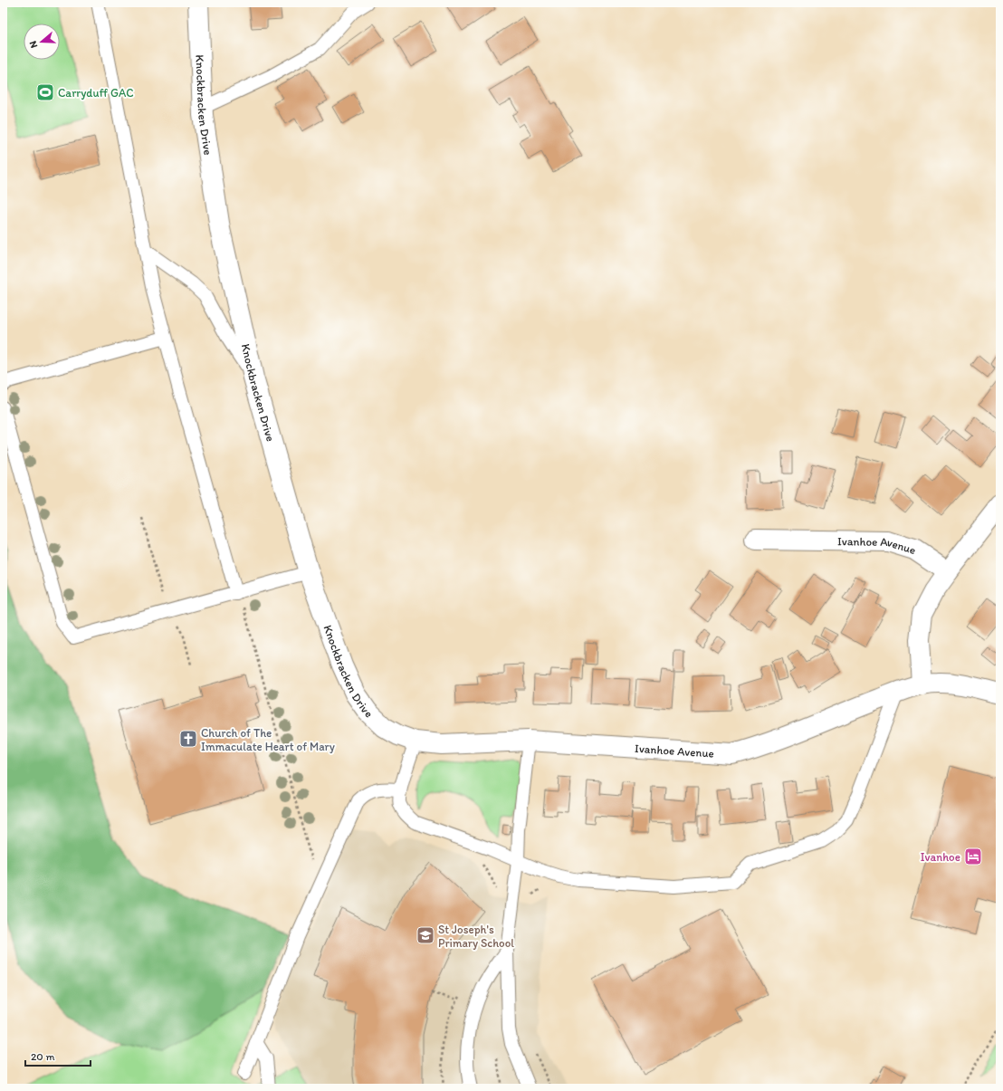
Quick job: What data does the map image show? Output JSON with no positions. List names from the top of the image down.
{
  "streets": {
    "street": ["Knockbracken Drive", "Ivanhoe Avenue"]
  },
  "crossings": [
    ["Knockbracken Drive", "Ivanhoe Avenue"]
  ],
  "places": {
    "sports": ["Carryduff GAC"],
    "church": ["Church of The Immaculate Heart of Mary"],
    "hotel": ["Ivanhoe"],
    "school or university": ["St Joseph's Primary School"]
  },
  "scale_bar": "20 m",
  "north": "left"
}
